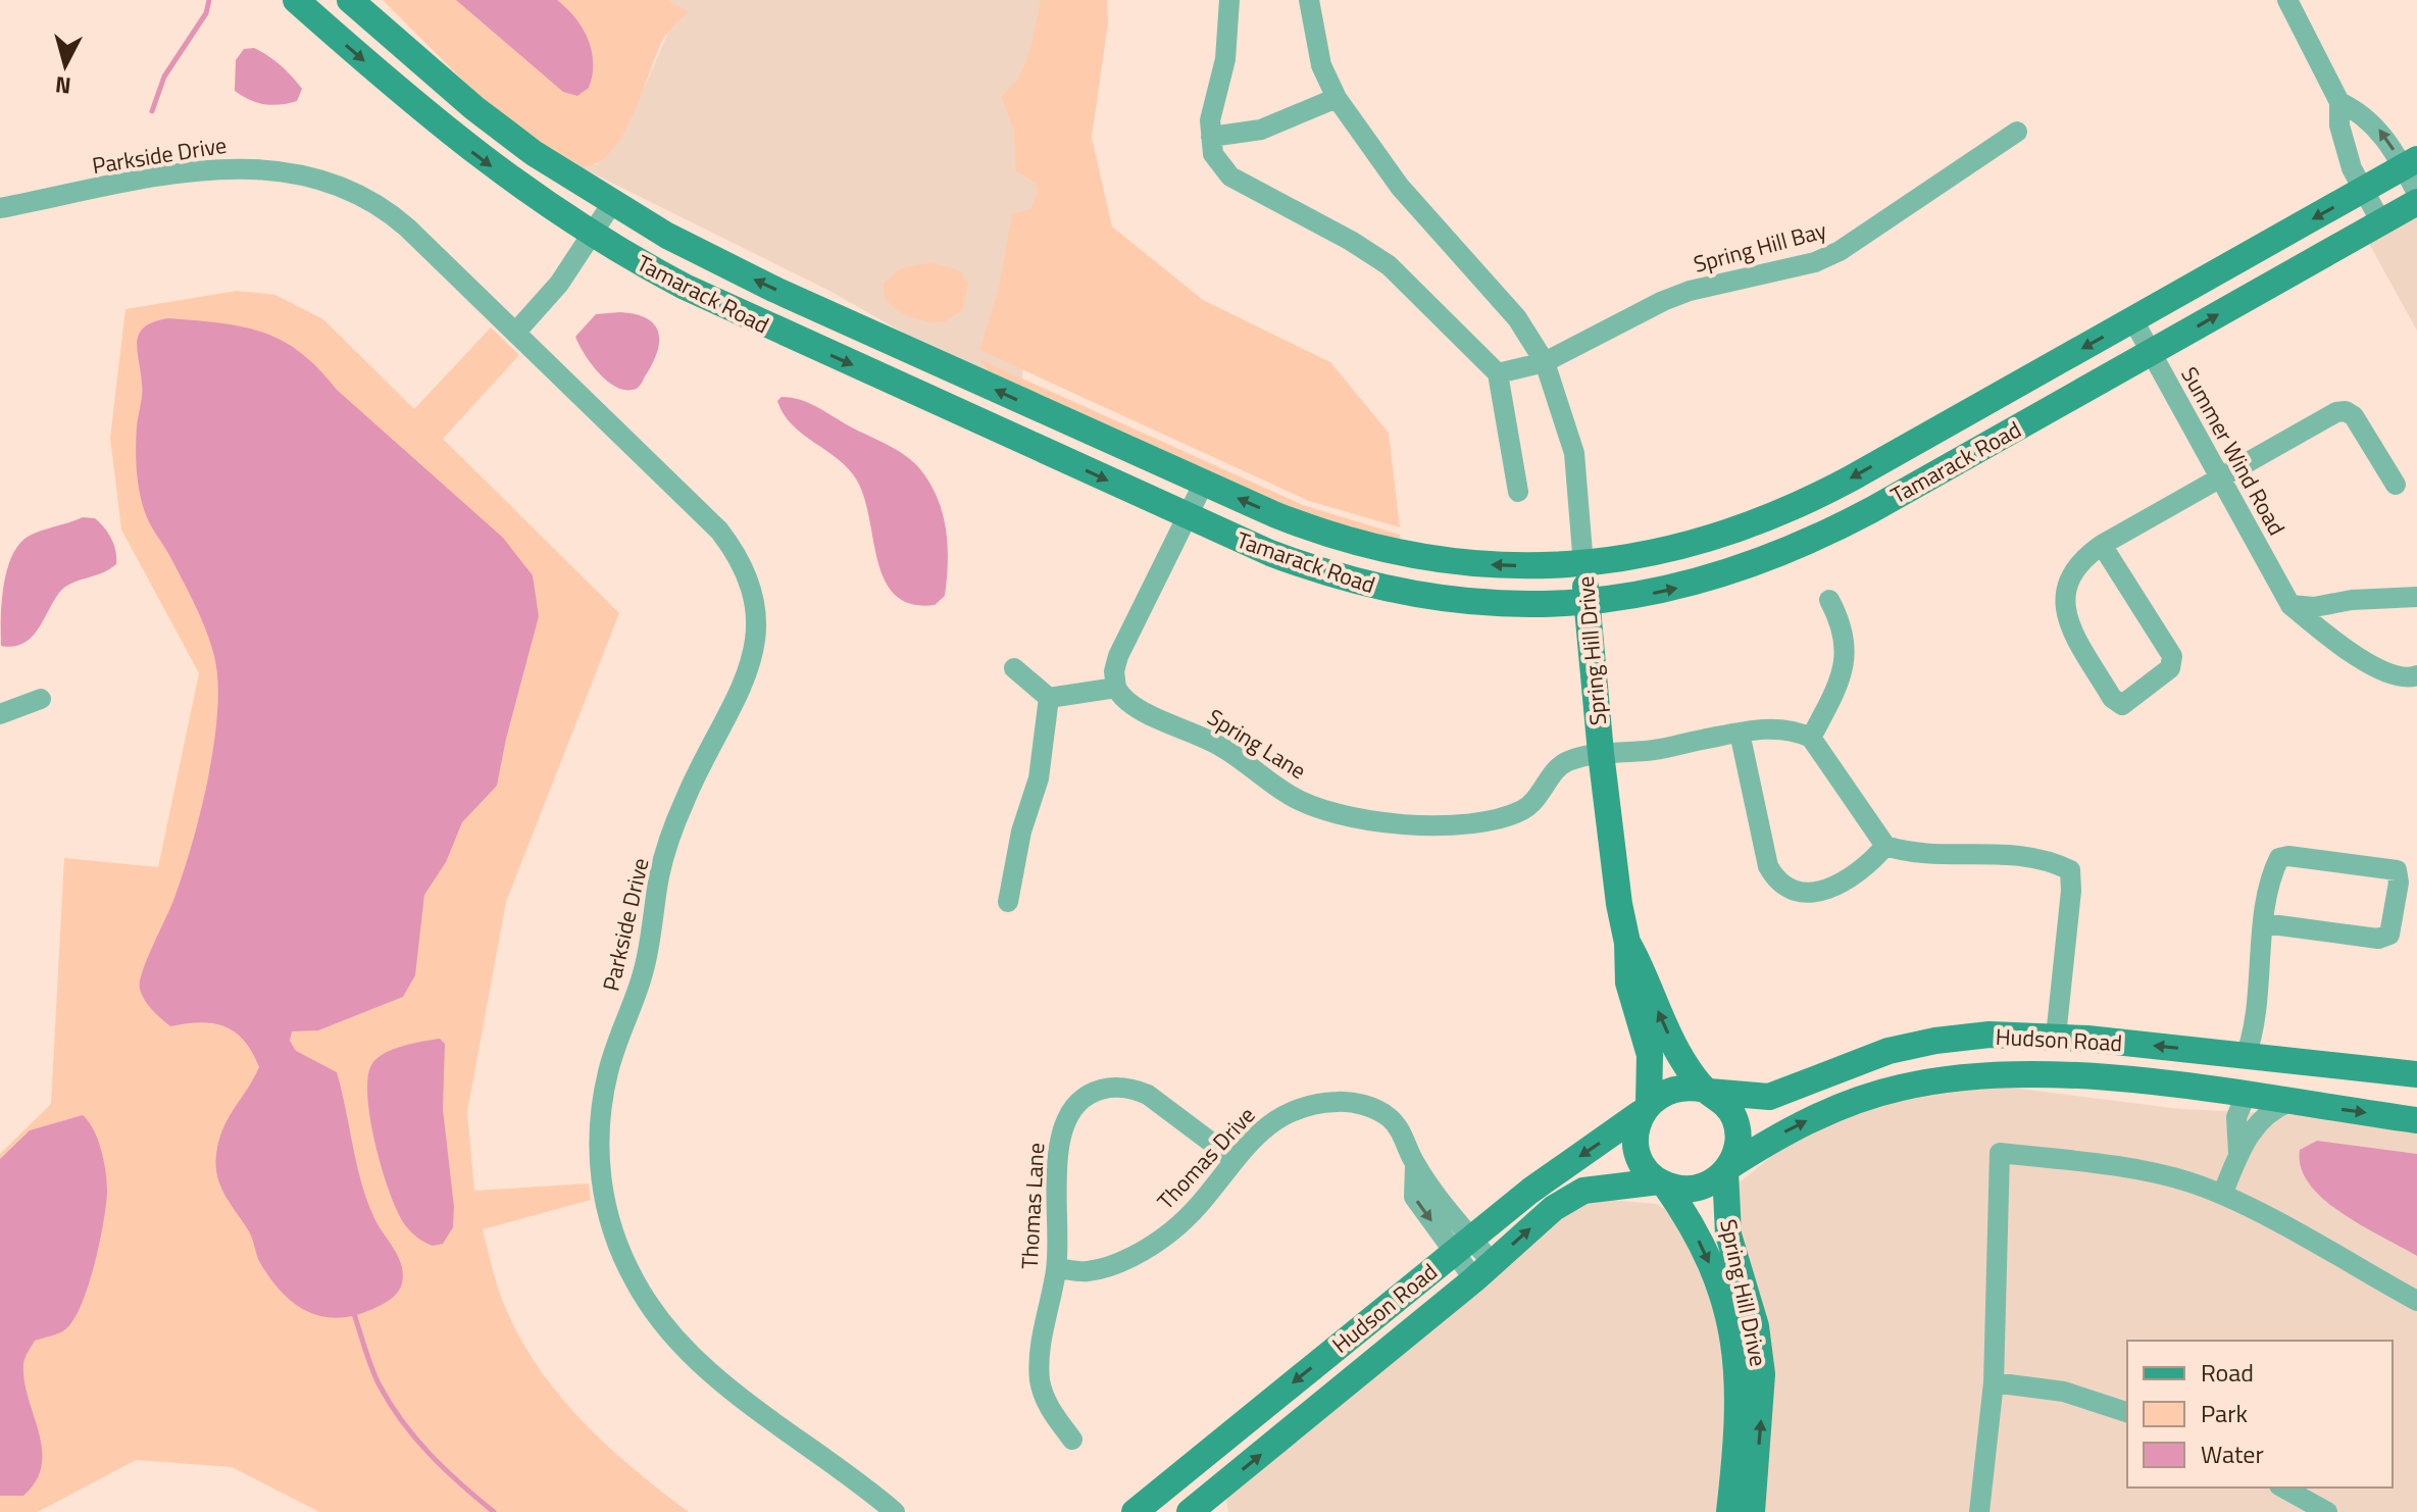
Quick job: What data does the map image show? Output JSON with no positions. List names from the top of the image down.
{
  "streets": {
    "street": [
      "Parkside Drive",
      "Spring Hill Bay",
      "Tamarack Road",
      "Summer Wind Road",
      "Spring Hill Drive",
      "Spring Lane",
      "Hudson Road",
      "Thomas Drive",
      "Thomas Lane"
    ]
  },
  "crossings": [
    ["Spring Hill Bay", "Spring Hill Drive"],
    ["Tamarack Road", "Summer Wind Road"],
    ["Tamarack Road", "Spring Hill Drive"],
    ["Spring Hill Drive", "Spring Lane"],
    ["Spring Hill Drive", "Hudson Road"],
    ["Hudson Road", "Thomas Drive"],
    ["Thomas Drive", "Thomas Lane"]
  ],
  "legend": ["Road", "Park", "Water"],
  "north": "bottom"
}
